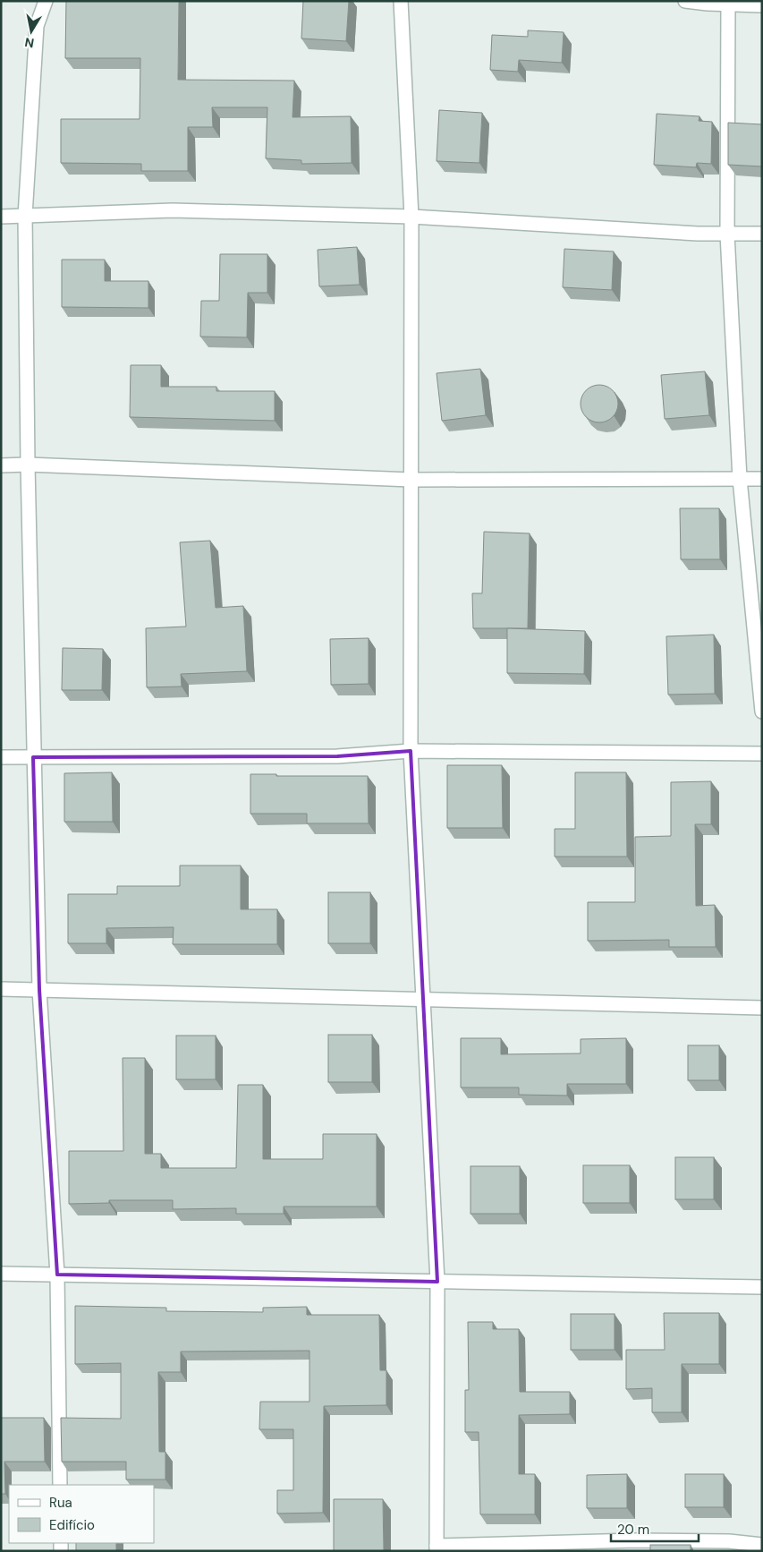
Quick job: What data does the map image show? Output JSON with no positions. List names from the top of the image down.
{
  "legend": ["Rua", "Edifício"],
  "scale_bar": "20 m",
  "north": "bottom"
}
